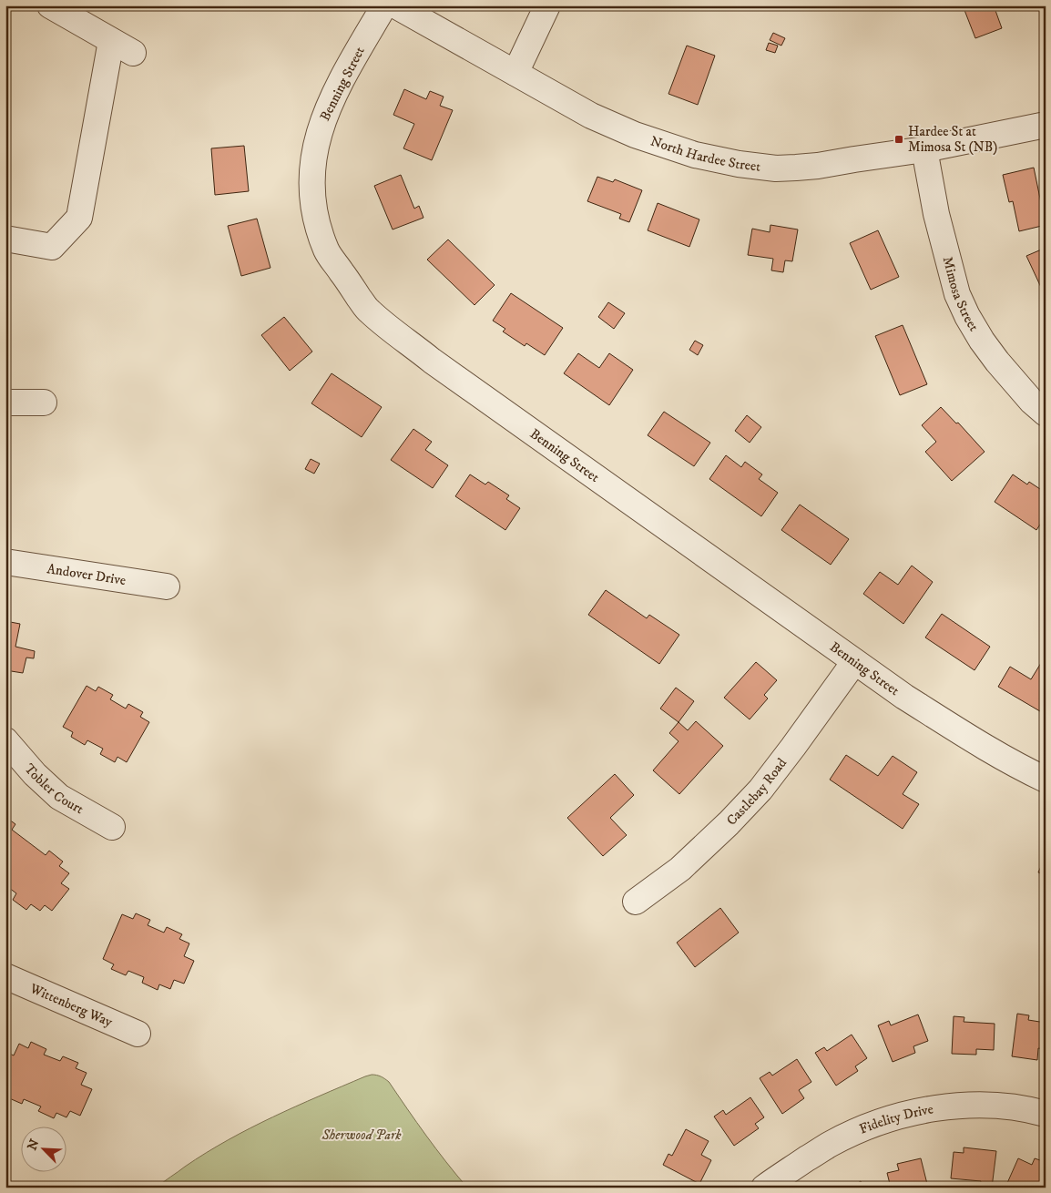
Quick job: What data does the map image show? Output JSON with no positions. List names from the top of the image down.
{
  "streets": {
    "street": [
      "Benning Street",
      "North Hardee Street",
      "Mimosa Street",
      "Andover Drive",
      "Tobler Court",
      "Castlebay Road",
      "Wittenberg Way",
      "Fidelity Drive"
    ]
  },
  "crossings": [
    ["Benning Street", "Castlebay Road"],
    ["North Hardee Street", "Mimosa Street"]
  ],
  "parks": ["Sherwood Park"],
  "places": {
    "transit": ["Hardee St at Mimosa St (NB)"]
  },
  "north": "top left"
}
